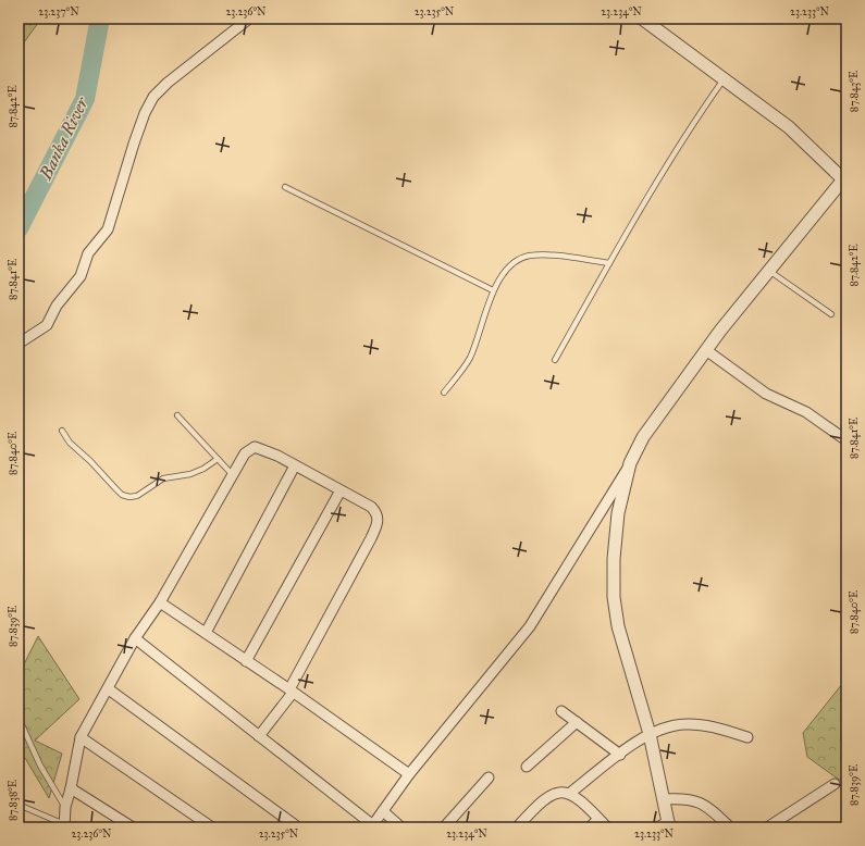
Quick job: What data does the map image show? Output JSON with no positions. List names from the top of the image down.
{
  "water": ["Banka River"],
  "coordinates": [
    "23.237°N",
    "23.236°N",
    "23.235°N",
    "23.234°N",
    "23.233°N",
    "87.843°E",
    "87.842°E",
    "87.841°E",
    "87.840°E",
    "87.839°E",
    "87.838°E"
  ]
}
